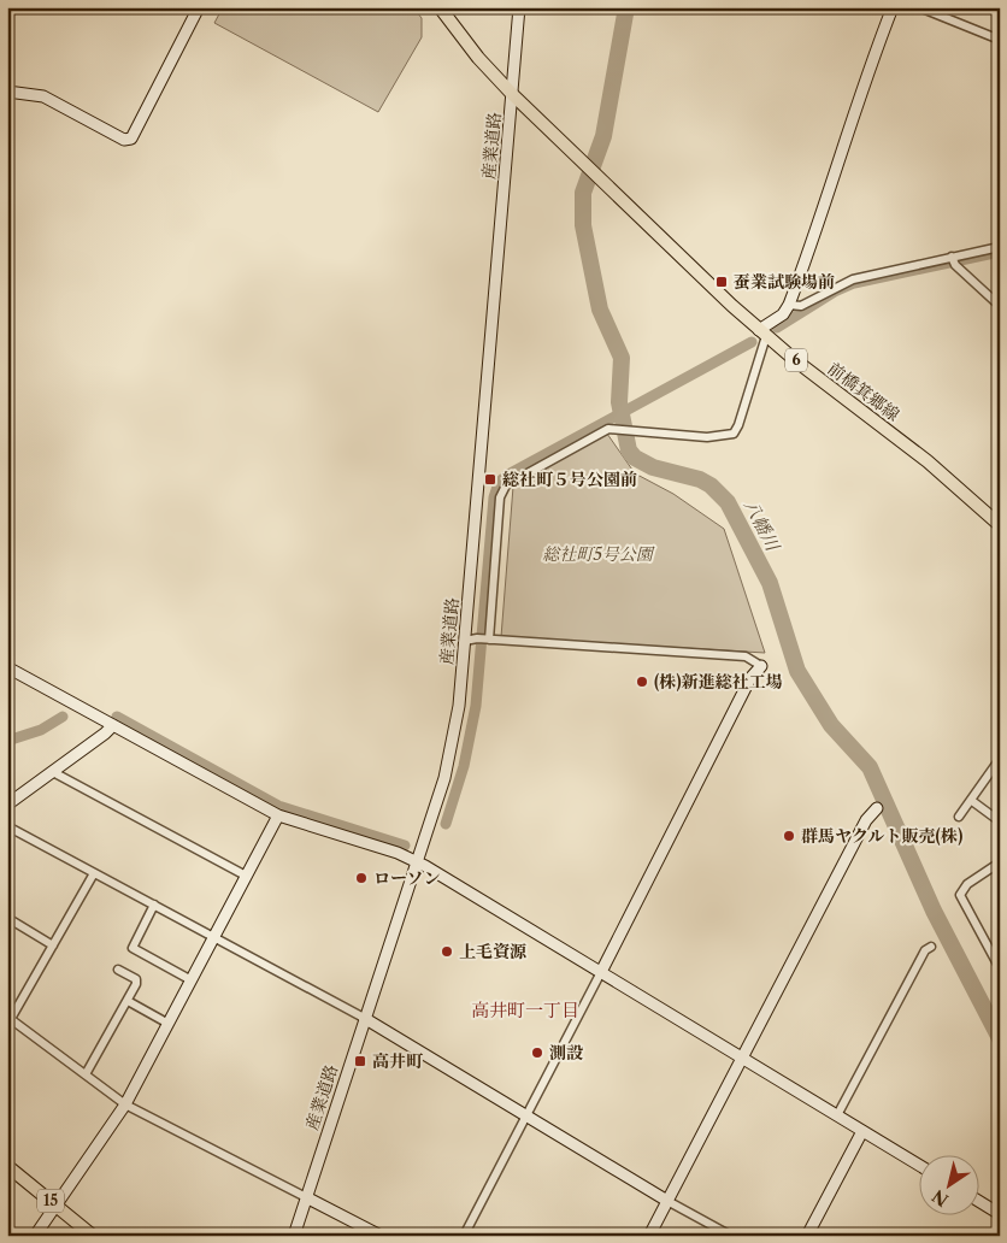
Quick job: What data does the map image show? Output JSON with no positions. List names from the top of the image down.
{
  "streets": {
    "main road": ["6", "前橋箕郷線", "15"],
    "street": ["産業道路"]
  },
  "crossings": [
    ["産業道路", "6"],
    ["産業道路", "前橋箕郷線"],
    ["6", "前橋箕郷線"]
  ],
  "districts": ["高井町一丁目"],
  "water": ["八幡川"],
  "parks": ["総社町5号公園"],
  "places": {
    "transit": ["蚕業試験場前", "総社町５号公園前", "高井町"],
    "other": [
      "(株)新進総社工場",
      "群馬ヤクルト販売(株)",
      "ローソン",
      "上毛資源",
      "測設"
    ]
  },
  "north": "bottom left"
}
